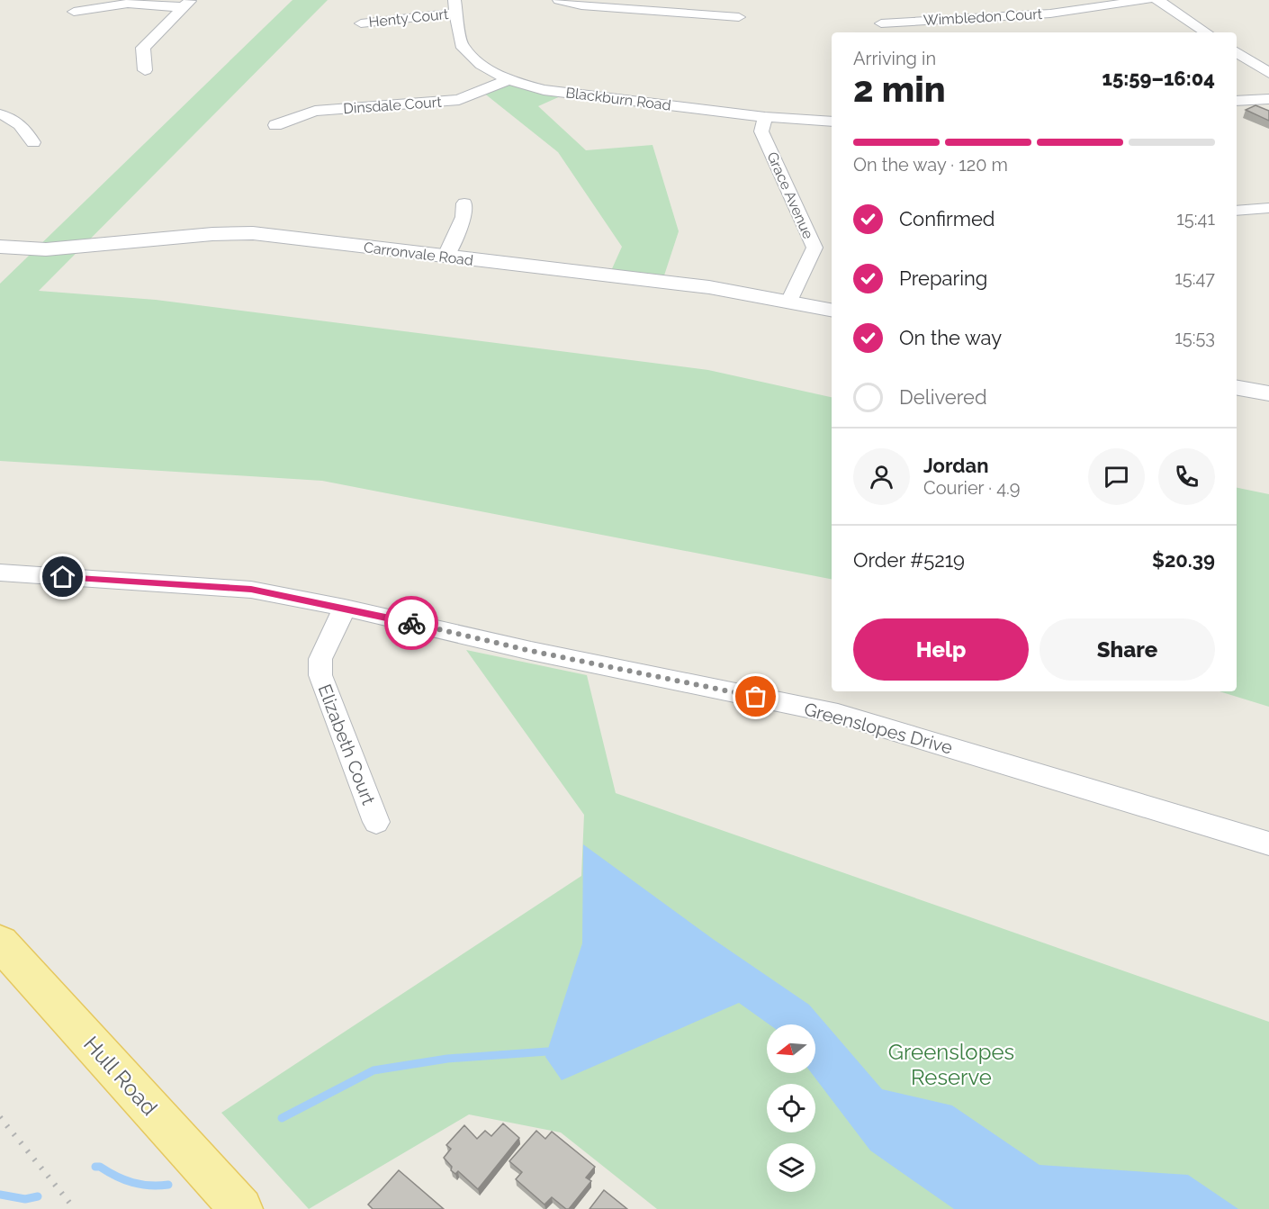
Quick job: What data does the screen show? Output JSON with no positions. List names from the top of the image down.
{
  "streets": {
    "main road": ["Hull Road"],
    "street": [
      "Wimbledon Court",
      "Henty Court",
      "Blackburn Road",
      "Dinsdale Court",
      "Grace Avenue",
      "Carronvale Road",
      "Greenslopes Drive",
      "Elizabeth Court"
    ]
  },
  "crossings": [
    ["Henty Court", "Blackburn Road"],
    ["Blackburn Road", "Dinsdale Court"],
    ["Blackburn Road", "Grace Avenue"],
    ["Grace Avenue", "Carronvale Road"],
    ["Greenslopes Drive", "Elizabeth Court"]
  ],
  "parks": ["Greenslopes Reserve"],
  "north": "left",
  "page": {
    "heading": ["2 min", "Arriving in", "15:59–16:04"],
    "panel": [
      "Jordan",
      "Courier · 4.9",
      "Order #5219",
      "$20.39"
    ],
    "bar": "On the way · 120 m",
    "list": [
      ["Confirmed", "15:41"],
      ["Preparing", "15:47"],
      ["On the way", "15:53"],
      "Delivered"
    ],
    "buttons": ["Help", "Share"]
  }
}
